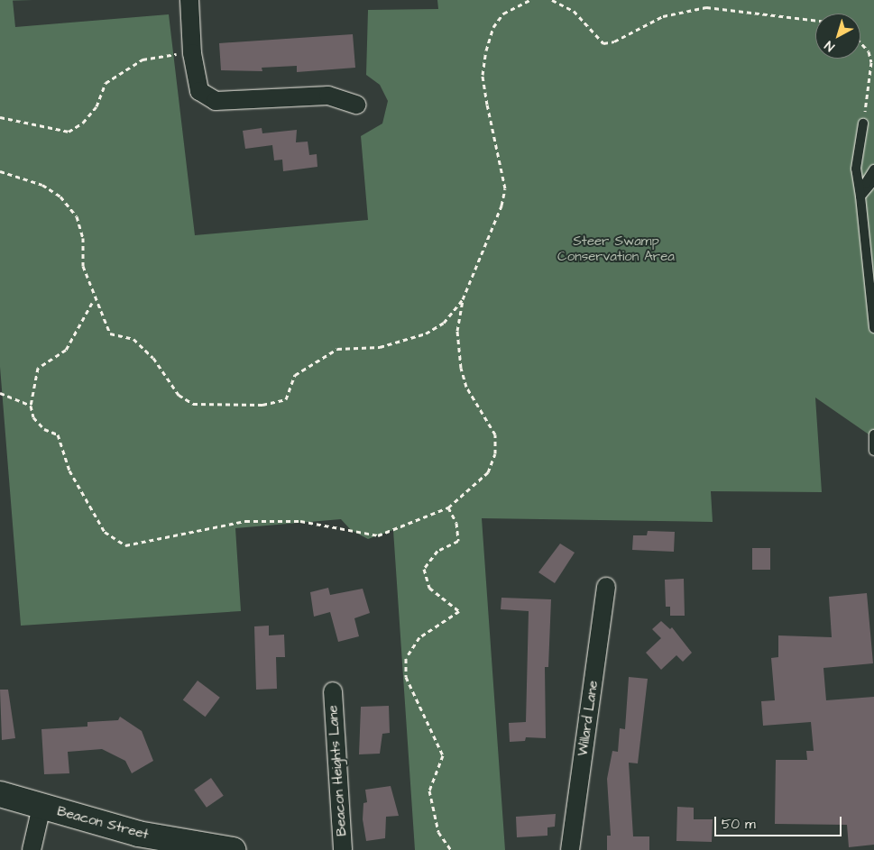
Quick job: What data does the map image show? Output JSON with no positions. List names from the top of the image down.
{
  "streets": {
    "street": ["Willard Lane", "Beacon Heights Lane", "Beacon Street"]
  },
  "parks": ["Steer Swamp Conservation Area"],
  "scale_bar": "50 m",
  "north": "bottom left"
}
